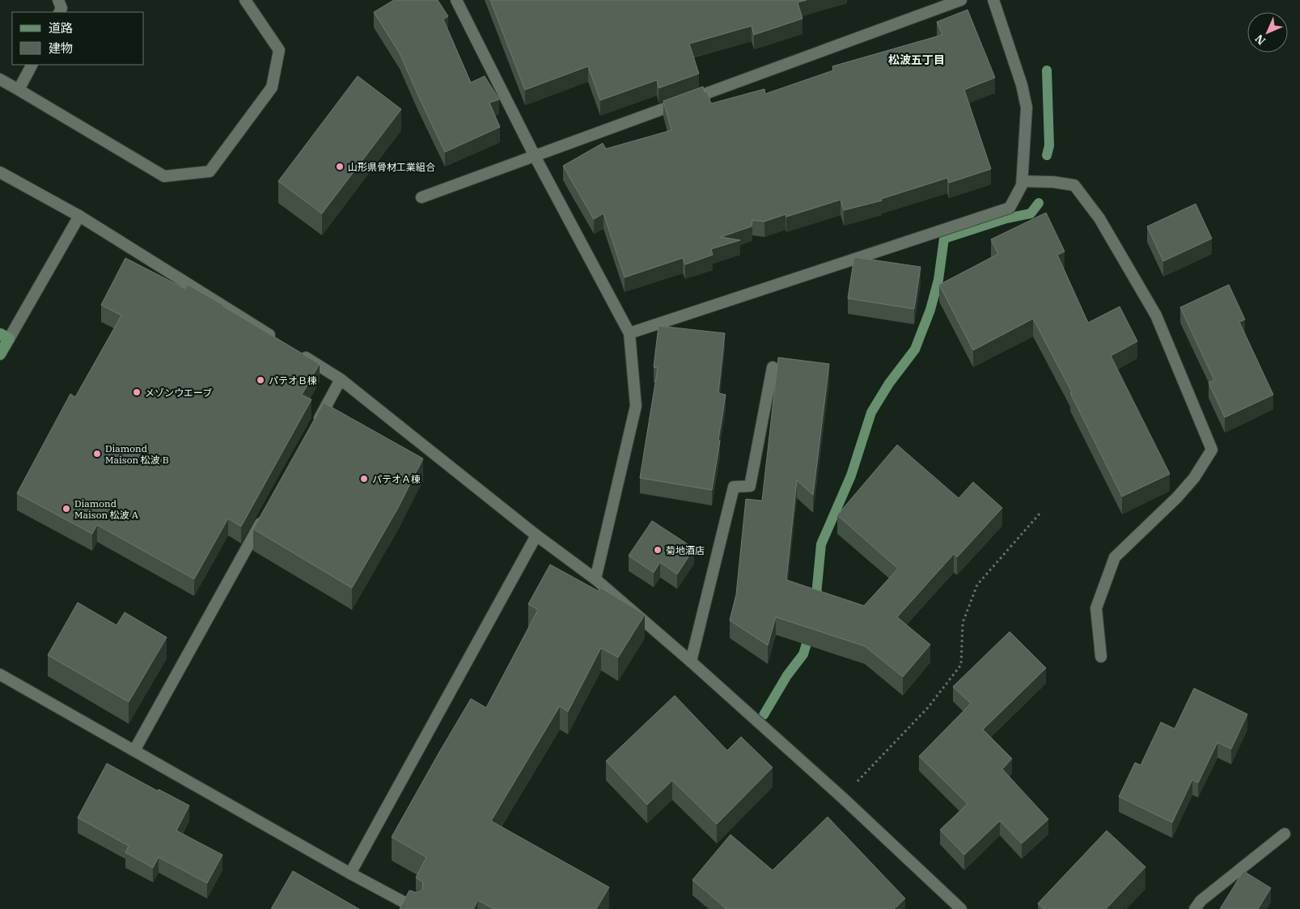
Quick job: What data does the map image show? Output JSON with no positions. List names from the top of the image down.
{
  "districts": ["松波五丁目"],
  "places": [
    "山形県骨材工業組合",
    "パテオＢ棟",
    "メゾンウエーブ",
    "Diamond Maison 松波 B",
    "パテオＡ棟",
    "Diamond Maison 松波 A",
    "菊地酒店"
  ],
  "legend": ["道路", "建物"],
  "north": "bottom left"
}
